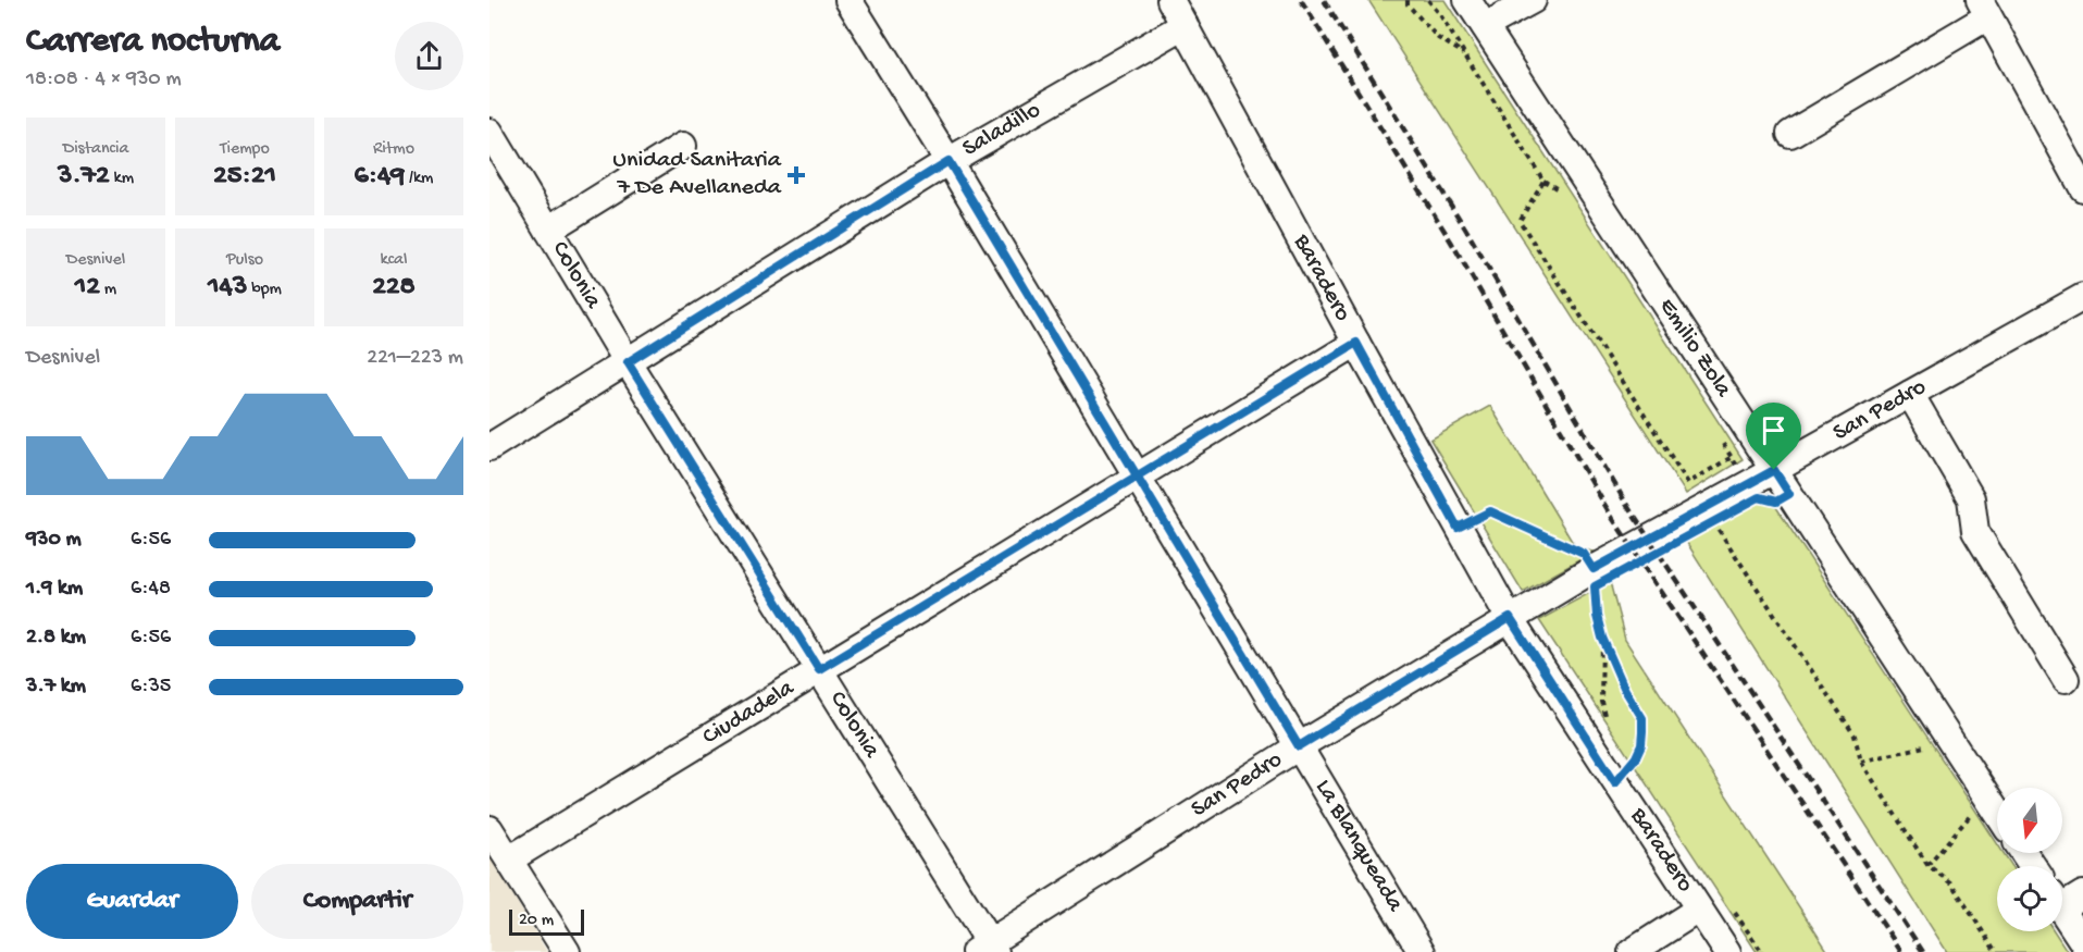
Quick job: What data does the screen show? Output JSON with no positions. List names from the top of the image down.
{
  "streets": {
    "street": [
      "Saladillo",
      "Colonia",
      "Baradero",
      "Emilio Zola",
      "San Pedro",
      "Ciudadela",
      "La Blanqueada"
    ]
  },
  "crossings": [
    ["Saladillo", "Colonia"],
    ["Saladillo", "Baradero"],
    ["Saladillo", "La Blanqueada"],
    ["Colonia", "San Pedro"],
    ["Colonia", "Ciudadela"],
    ["Baradero", "San Pedro"],
    ["Baradero", "Ciudadela"],
    ["Emilio Zola", "San Pedro"],
    ["San Pedro", "La Blanqueada"],
    ["Ciudadela", "La Blanqueada"]
  ],
  "places": {
    "health": ["Unidad Sanitaria 7 De Avellaneda"]
  },
  "scale_bar": "20 m",
  "north": "bottom",
  "page": {
    "heading": ["Carrera nocturna", "18:08 · 4 × 930 m"],
    "stats": [
      ["Distancia", "3.72 km"],
      ["Tiempo", "25:21"],
      ["Ritmo", "6:49 /km"],
      ["Desnivel", "12 m"],
      ["Pulso", "143 bpm"],
      ["kcal", "228"]
    ],
    "chart": ["Desnivel", "221–223 m"],
    "list": [
      {
        "name": "930 m",
        "note": "6:56"
      },
      {
        "name": "1.9 km",
        "note": "6:48"
      },
      {
        "name": "2.8 km",
        "note": "6:56"
      },
      {
        "name": "3.7 km",
        "note": "6:35"
      }
    ],
    "buttons": ["Guardar", "Compartir"],
    "scale": "20 m"
  }
}
